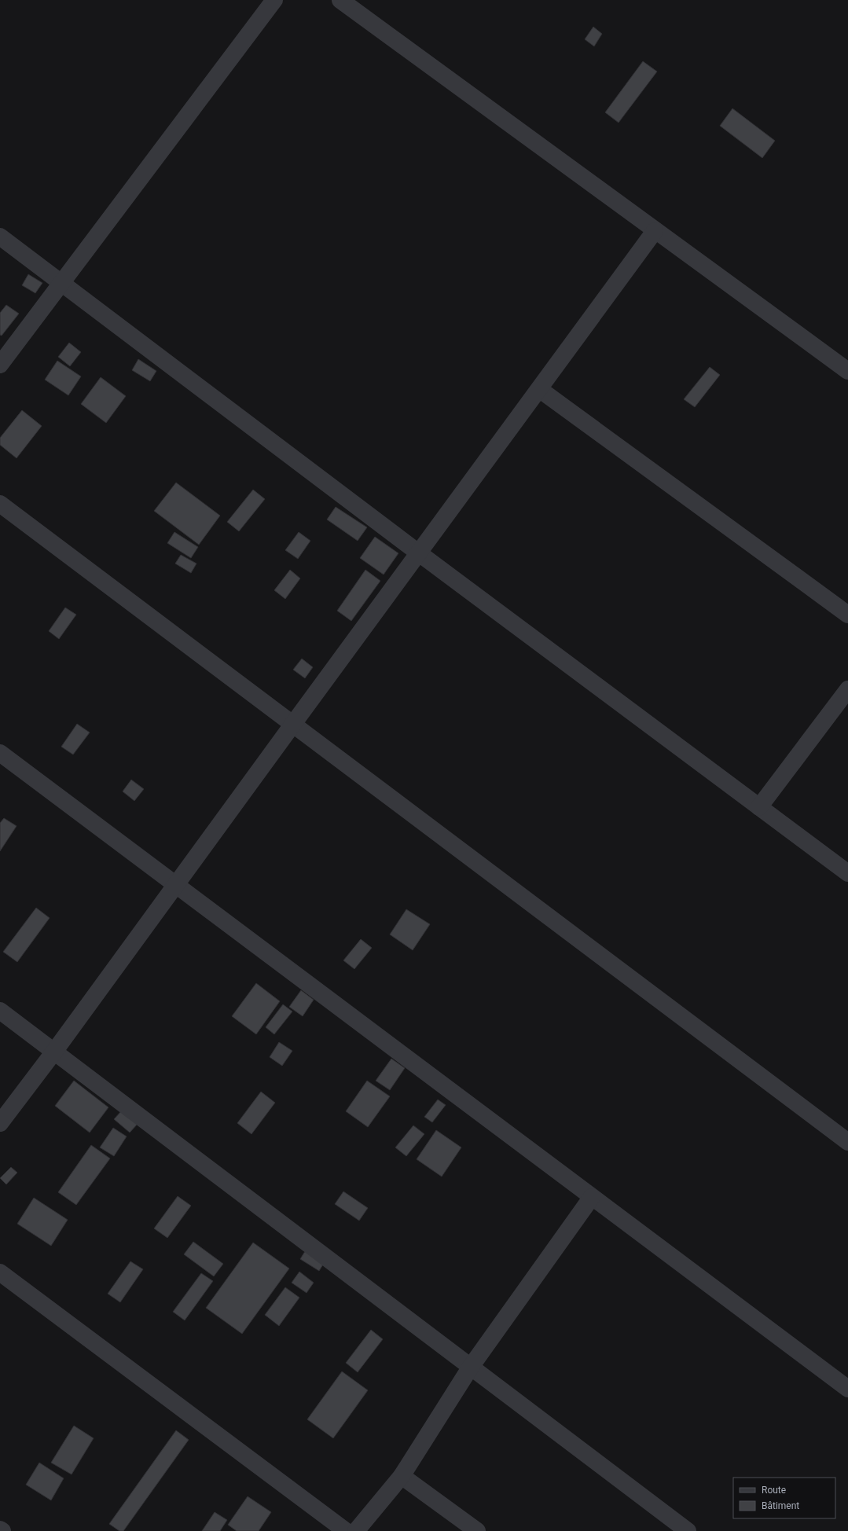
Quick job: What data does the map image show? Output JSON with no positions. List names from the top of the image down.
{
  "legend": ["Route", "Bâtiment"]
}
